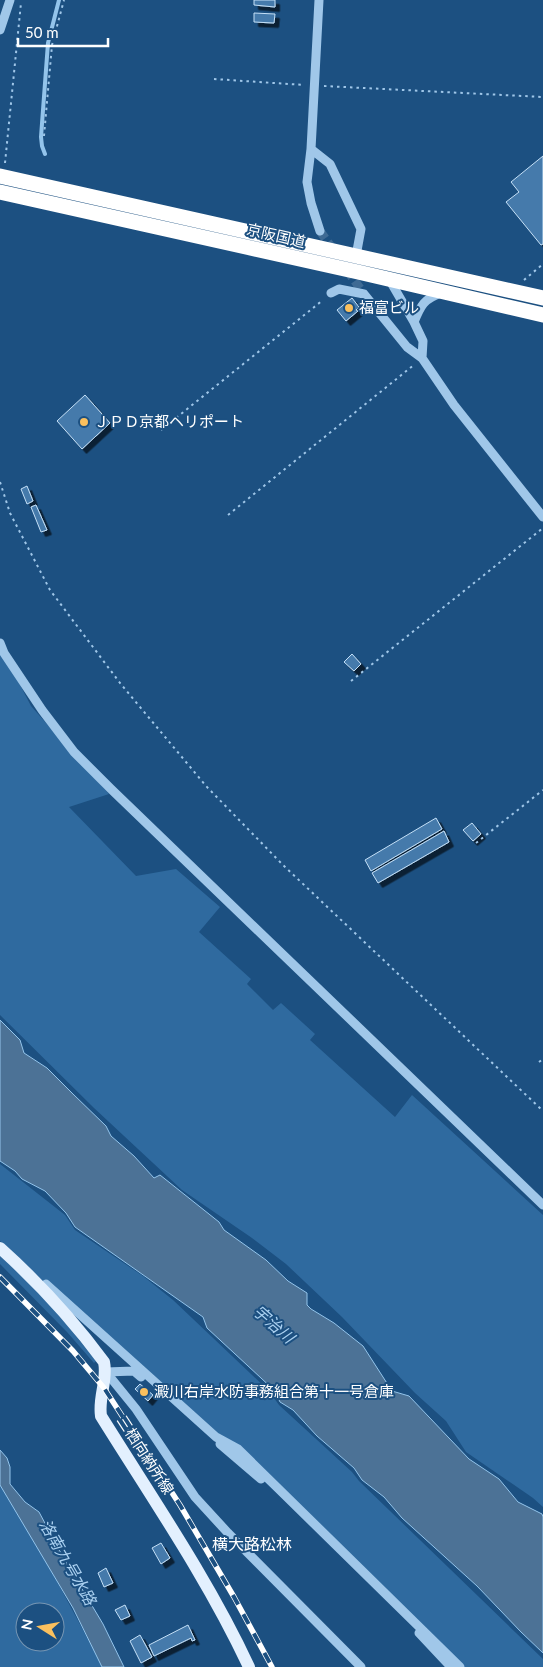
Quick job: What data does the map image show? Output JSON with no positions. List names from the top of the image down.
{
  "streets": {
    "highway": ["京阪国道"],
    "main road": ["三栖向納所線"]
  },
  "districts": ["横大路松林"],
  "water": ["宇治川", "洛南九号水路"],
  "places": ["福富ビル", "ＪＰＤ京都ヘリポート", "澱川右岸水防事務組合第十一号倉庫"],
  "scale_bar": "50 m",
  "north": "left"
}
